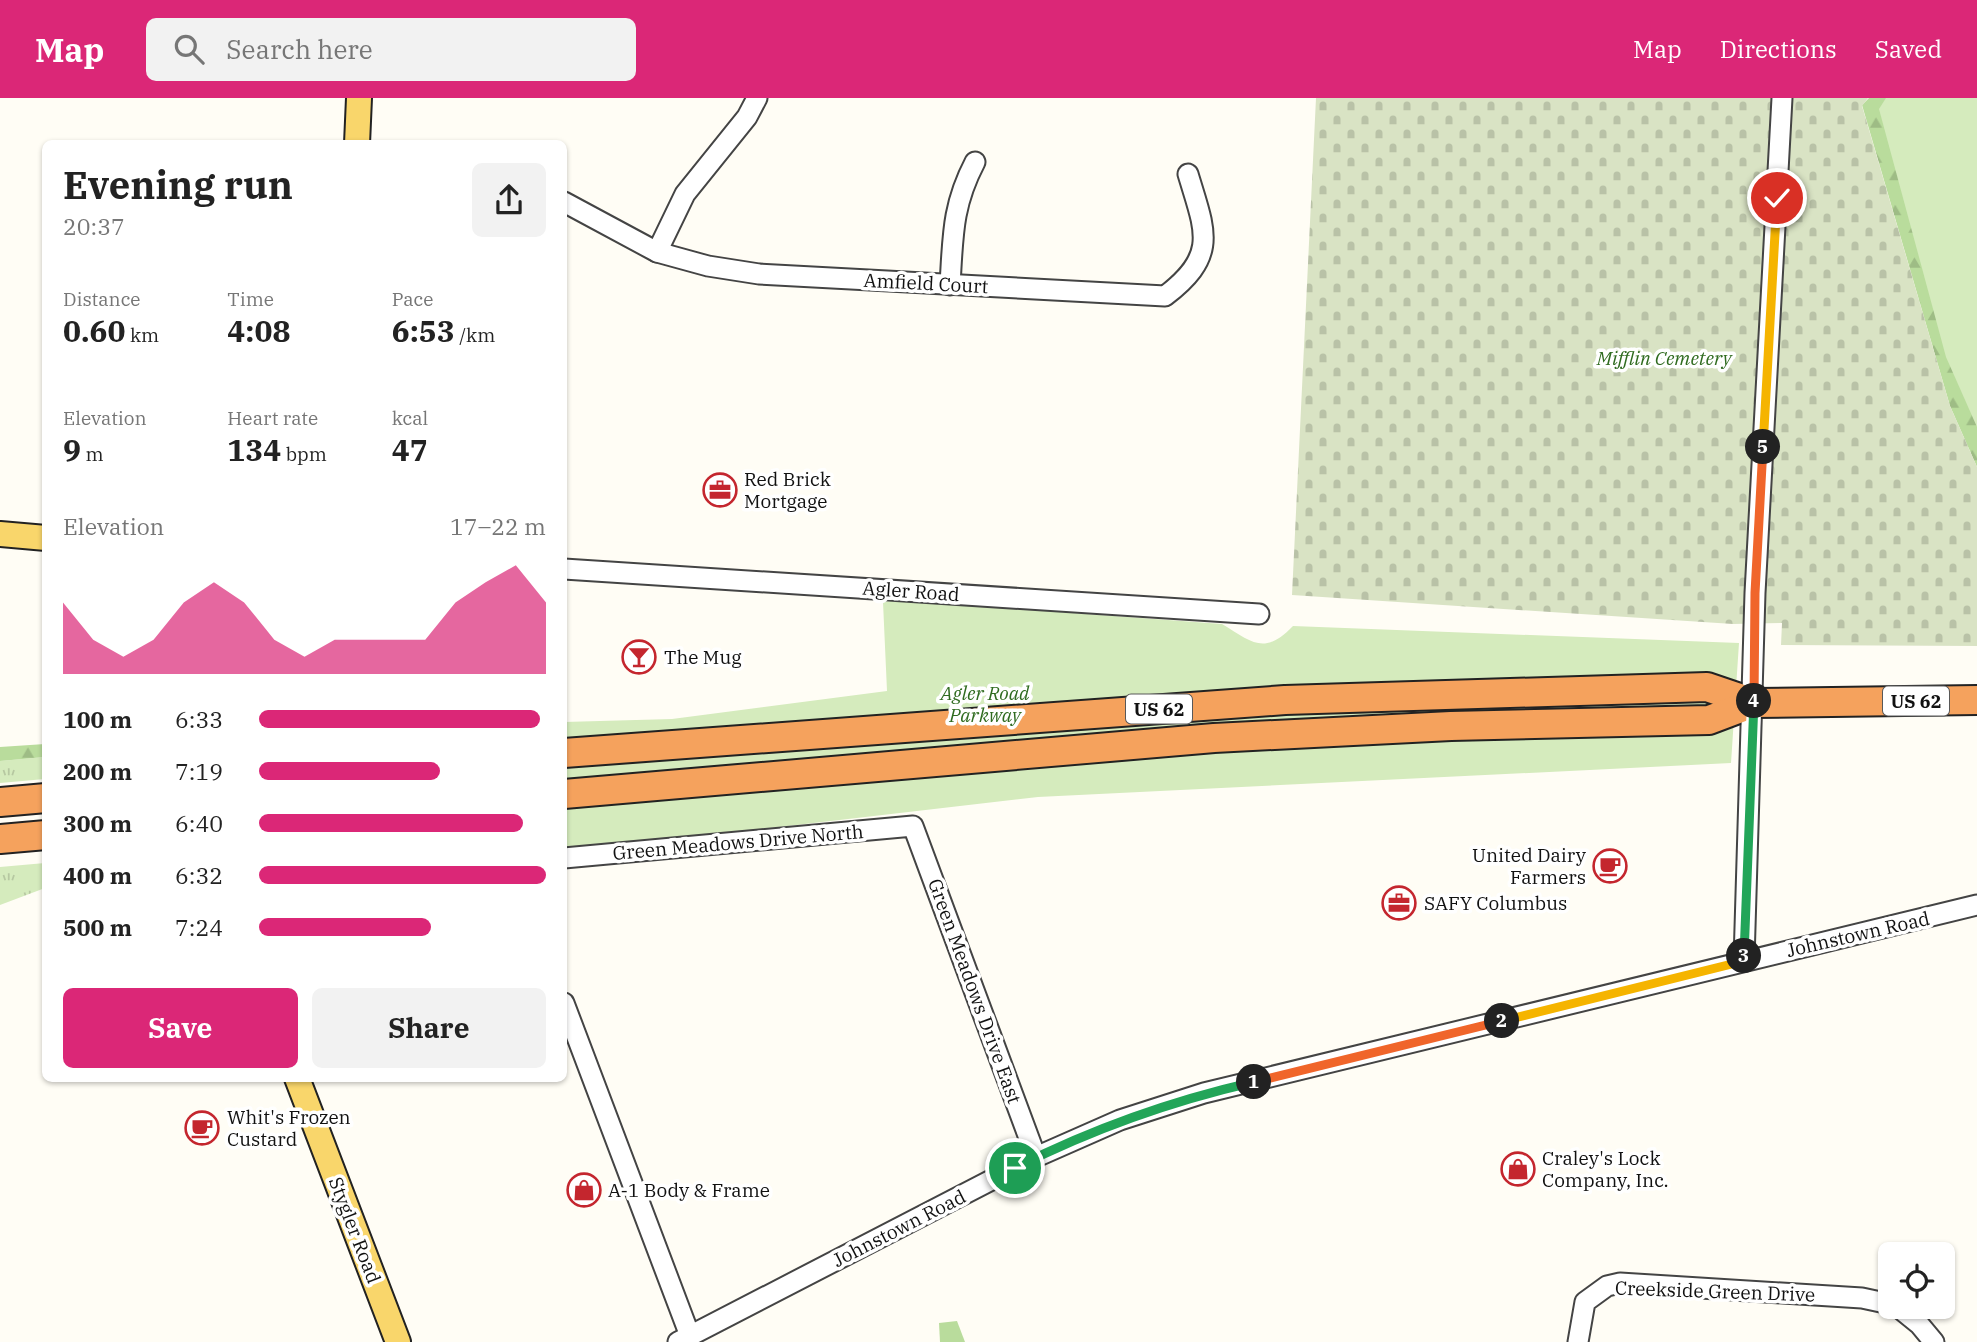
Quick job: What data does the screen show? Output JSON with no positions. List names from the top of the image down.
{
  "streets": {
    "highway": ["US 62"],
    "main road": ["Stygler Road"],
    "street": [
      "Amfield Court",
      "Agler Road",
      "Green Meadows Drive North",
      "Johnstown Road",
      "Green Meadows Drive East",
      "Creekside Green Drive"
    ]
  },
  "crossings": [
    ["Green Meadows Drive North", "Green Meadows Drive East"],
    ["Johnstown Road", "Green Meadows Drive East"]
  ],
  "parks": ["Mifflin Cemetery", "Agler Road Parkway"],
  "places": {
    "office": ["Red Brick Mortgage", "SAFY Columbus"],
    "bar": ["The Mug"],
    "cafe": ["United Dairy Farmers", "Whit's Frozen Custard"],
    "shop": ["Craley's Lock Company, Inc.", "A-1 Body & Frame"]
  },
  "page": {
    "header": "Map",
    "search": "Search here",
    "nav": ["Map", "Directions", "Saved"],
    "heading": ["Evening run", "20:37"],
    "stats": [
      ["Distance", "0.60 km"],
      ["Time", "4:08"],
      ["Pace", "6:53 /km"],
      ["Elevation", "9 m"],
      ["Heart rate", "134 bpm"],
      ["kcal", "47"]
    ],
    "pins": [
      "5",
      "4",
      "3",
      "2",
      "1"
    ],
    "chart": ["Elevation", "17–22 m"],
    "list": [
      {
        "name": "100 m",
        "note": "6:33"
      },
      {
        "name": "200 m",
        "note": "7:19"
      },
      {
        "name": "300 m",
        "note": "6:40"
      },
      {
        "name": "400 m",
        "note": "6:32"
      },
      {
        "name": "500 m",
        "note": "7:24"
      }
    ],
    "buttons": ["Save", "Share"]
  }
}
